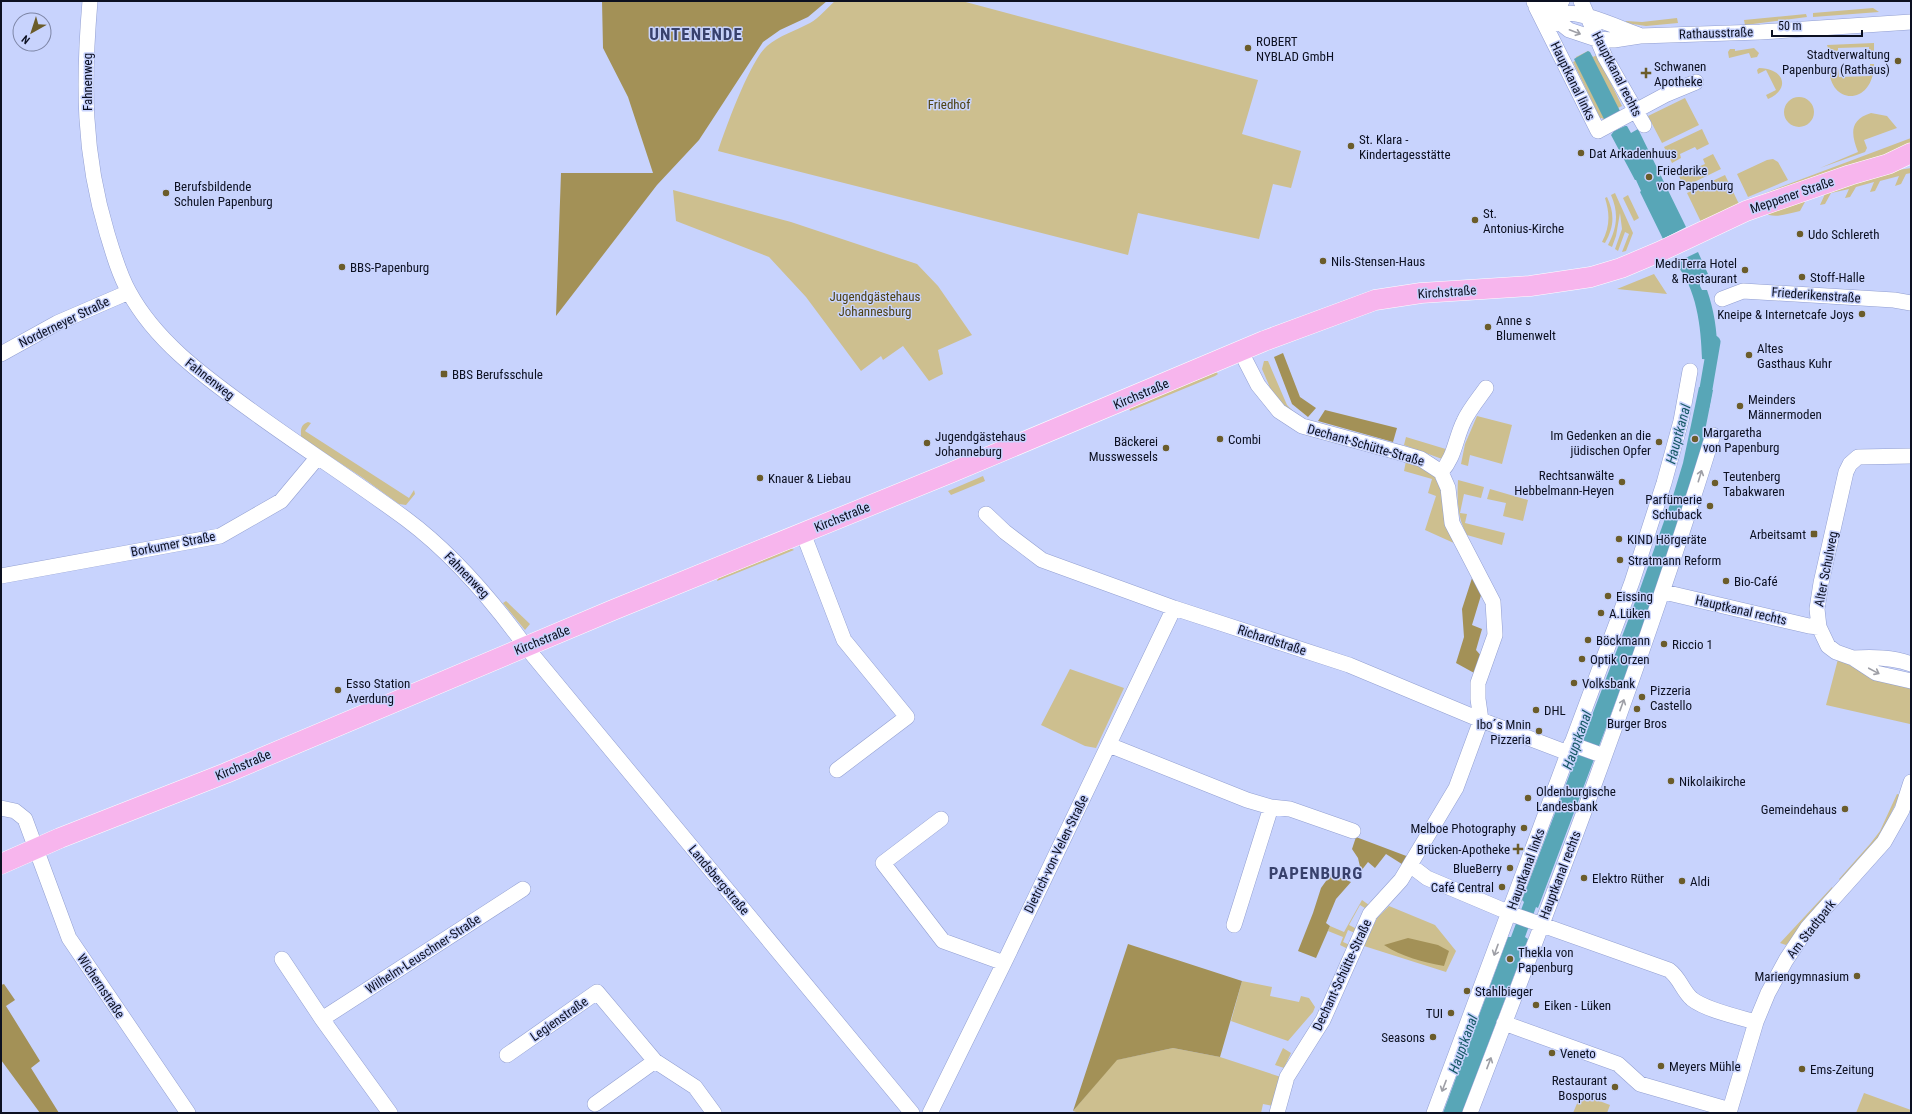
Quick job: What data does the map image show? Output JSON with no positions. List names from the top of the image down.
{
  "streets": {
    "main road": ["Meppener Straße", "Kirchstraße"],
    "street": [
      "Rathausstraße",
      "Hauptkanal rechts",
      "Hauptkanal links",
      "Fahnenweg",
      "Friederikenstraße",
      "Norderneyer Straße",
      "Dechant-Schütte-Straße",
      "Borkumer Straße",
      "Alter Schulweg",
      "Richardstraße",
      "Dietrich-von-Velen-Straße",
      "Landsbergstraße",
      "Am Stadtpark",
      "Wilhelm-Leuschner-Straße",
      "Wichernstraße",
      "Legienstraße"
    ]
  },
  "crossings": [
    ["Rathausstraße", "Hauptkanal rechts"],
    ["Rathausstraße", "Hauptkanal links"],
    ["Hauptkanal rechts", "Hauptkanal links"],
    ["Hauptkanal rechts", "Alter Schulweg"],
    ["Hauptkanal rechts", "Richardstraße"],
    ["Hauptkanal links", "Richardstraße"],
    ["Fahnenweg", "Kirchstraße"],
    ["Fahnenweg", "Norderneyer Straße"],
    ["Fahnenweg", "Borkumer Straße"],
    ["Fahnenweg", "Landsbergstraße"],
    ["Meppener Straße", "Kirchstraße"],
    ["Kirchstraße", "Dechant-Schütte-Straße"],
    ["Kirchstraße", "Landsbergstraße"],
    ["Kirchstraße", "Wichernstraße"],
    ["Dechant-Schütte-Straße", "Richardstraße"],
    ["Richardstraße", "Dietrich-von-Velen-Straße"]
  ],
  "one_way": ["Hauptkanal rechts"],
  "districts": ["UNTENENDE", "PAPENBURG"],
  "water": ["Hauptkanal"],
  "parks": ["Friedhof", "Jugendgästehaus Johannesburg"],
  "places": {
    "other": [
      "ROBERT NYBLAD GmbH",
      "Stadtverwaltung Papenburg (Rathaus)",
      "St. Klara - Kindertagesstätte",
      "Dat Arkadenhuus",
      "Friederike von Papenburg",
      "Berufsbildende Schulen Papenburg",
      "St. Antonius-Kirche",
      "Udo Schlereth",
      "Nils-Stensen-Haus",
      "BBS-Papenburg",
      "MediTerra Hotel & Restaurant",
      "Stoff-Halle",
      "Kneipe & Internetcafe Joys",
      "Anne s Blumenwelt",
      "Altes Gasthaus Kuhr",
      "Meinders Männermoden",
      "Combi",
      "Margaretha von Papenburg",
      "Im Gedenken an die jüdischen Opfer",
      "Jugendgästehaus Johanneburg",
      "Bäckerei Musswessels",
      "Knauer & Liebau",
      "Rechtsanwälte Hebbelmann-Heyen",
      "Teutenberg Tabakwaren",
      "Parfümerie Schuback",
      "KIND Hörgeräte",
      "Stratmann Reform",
      "Bio-Café",
      "Eissing",
      "A.Lüken",
      "Böckmann",
      "Riccio 1",
      "Optik Orzen",
      "Volksbank",
      "Esso Station Averdung",
      "Pizzeria Castello",
      "Burger Bros",
      "DHL",
      "Ibo´s Mnin Pizzeria",
      "Nikolaikirche",
      "Oldenburgische Landesbank",
      "Gemeindehaus",
      "Melboe Photography",
      "BlueBerry",
      "Elektro Rüther",
      "Aldi",
      "Café Central",
      "Thekla von Papenburg",
      "Mariengymnasium",
      "Stahlbieger",
      "Eiken - Lüken",
      "TUI",
      "Seasons",
      "Veneto",
      "Meyers Mühle",
      "Ems-Zeitung",
      "Restaurant Bosporus"
    ],
    "health": ["Schwanen Apotheke", "Brücken-Apotheke"],
    "transit": ["BBS Berufsschule", "Arbeitsamt"]
  },
  "scale_bar": "50 m",
  "north": "bottom left"
}
